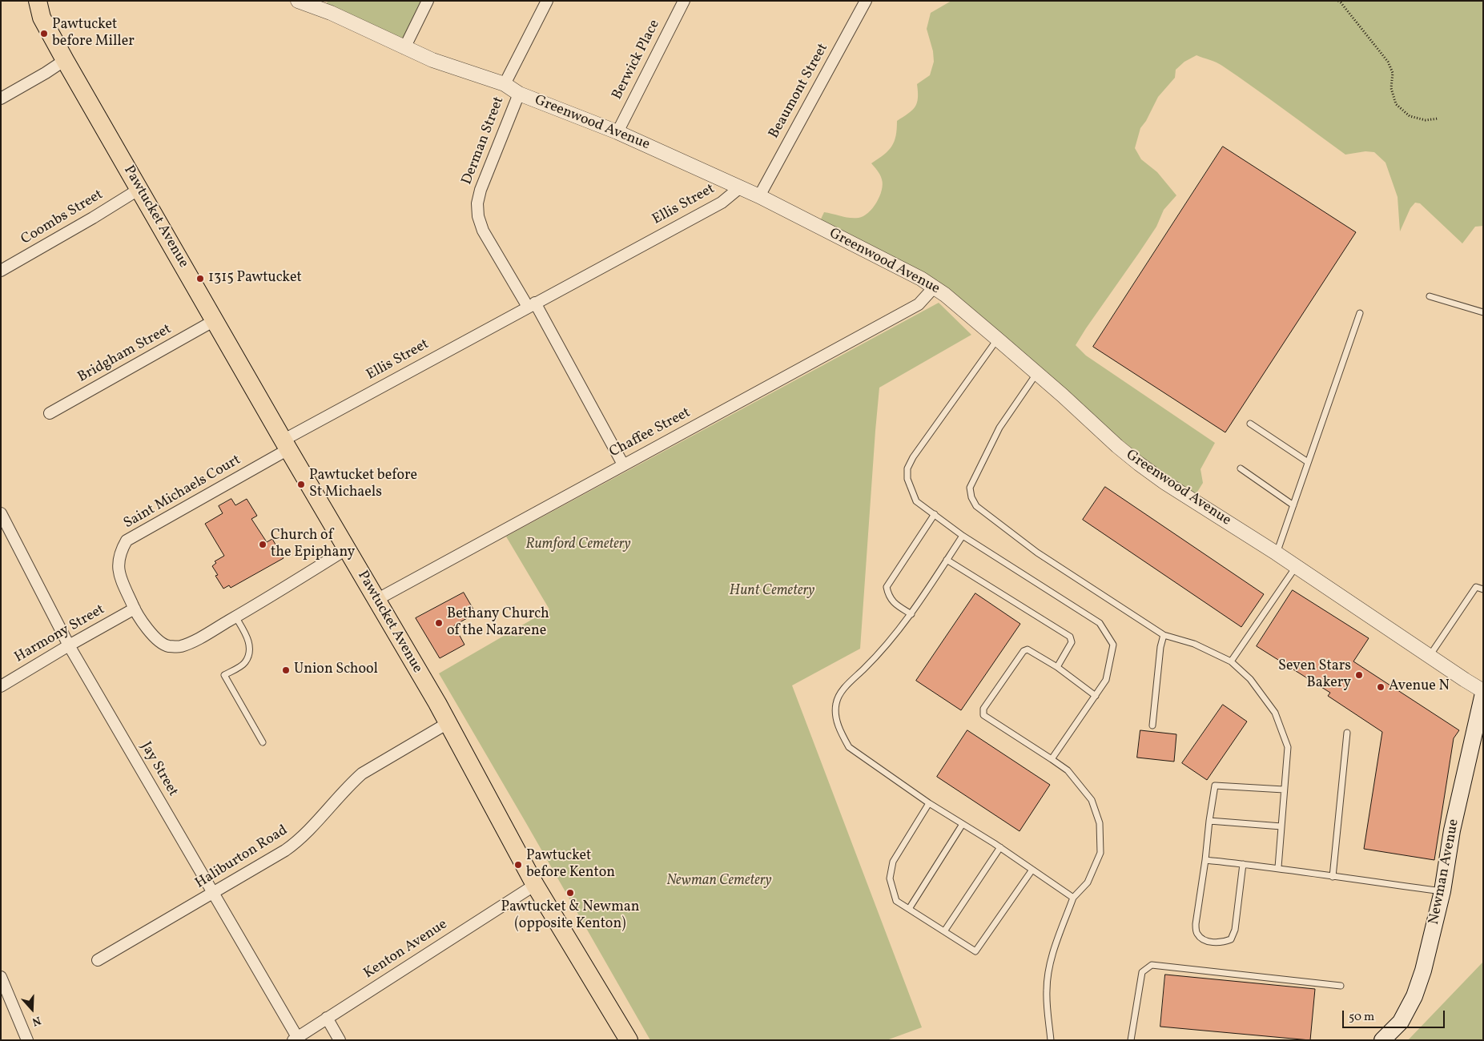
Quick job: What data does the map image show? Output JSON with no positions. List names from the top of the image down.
{
  "streets": {
    "main road": ["Pawtucket Avenue", "Newman Avenue"],
    "street": [
      "Berwick Place",
      "Beaumont Street",
      "Greenwood Avenue",
      "Derman Street",
      "Ellis Street",
      "Coombs Street",
      "Bridgham Street",
      "Chaffee Street",
      "Saint Michaels Court",
      "Harmony Street",
      "Jay Street",
      "Haliburton Road",
      "Kenton Avenue"
    ]
  },
  "crossings": [
    ["Berwick Place", "Greenwood Avenue"],
    ["Beaumont Street", "Greenwood Avenue"],
    ["Greenwood Avenue", "Derman Street"],
    ["Greenwood Avenue", "Ellis Street"],
    ["Greenwood Avenue", "Chaffee Street"],
    ["Greenwood Avenue", "Newman Avenue"],
    ["Derman Street", "Ellis Street"],
    ["Derman Street", "Chaffee Street"],
    ["Ellis Street", "Pawtucket Avenue"],
    ["Ellis Street", "Saint Michaels Court"],
    ["Pawtucket Avenue", "Coombs Street"],
    ["Pawtucket Avenue", "Bridgham Street"],
    ["Pawtucket Avenue", "Chaffee Street"],
    ["Pawtucket Avenue", "Saint Michaels Court"],
    ["Pawtucket Avenue", "Haliburton Road"],
    ["Pawtucket Avenue", "Kenton Avenue"],
    ["Saint Michaels Court", "Harmony Street"],
    ["Harmony Street", "Jay Street"],
    ["Jay Street", "Haliburton Road"],
    ["Jay Street", "Kenton Avenue"]
  ],
  "parks": ["Rumford Cemetery", "Hunt Cemetery", "Newman Cemetery"],
  "places": [
    "Pawtucket before Miller",
    "1315 Pawtucket",
    "Pawtucket before St Michaels",
    "Church of the Epiphany",
    "Bethany Church of the Nazarene",
    "Union School",
    "Seven Stars Bakery",
    "Avenue N",
    "Pawtucket before Kenton",
    "Pawtucket & Newman (opposite Kenton)"
  ],
  "scale_bar": "50 m",
  "north": "bottom"
}
